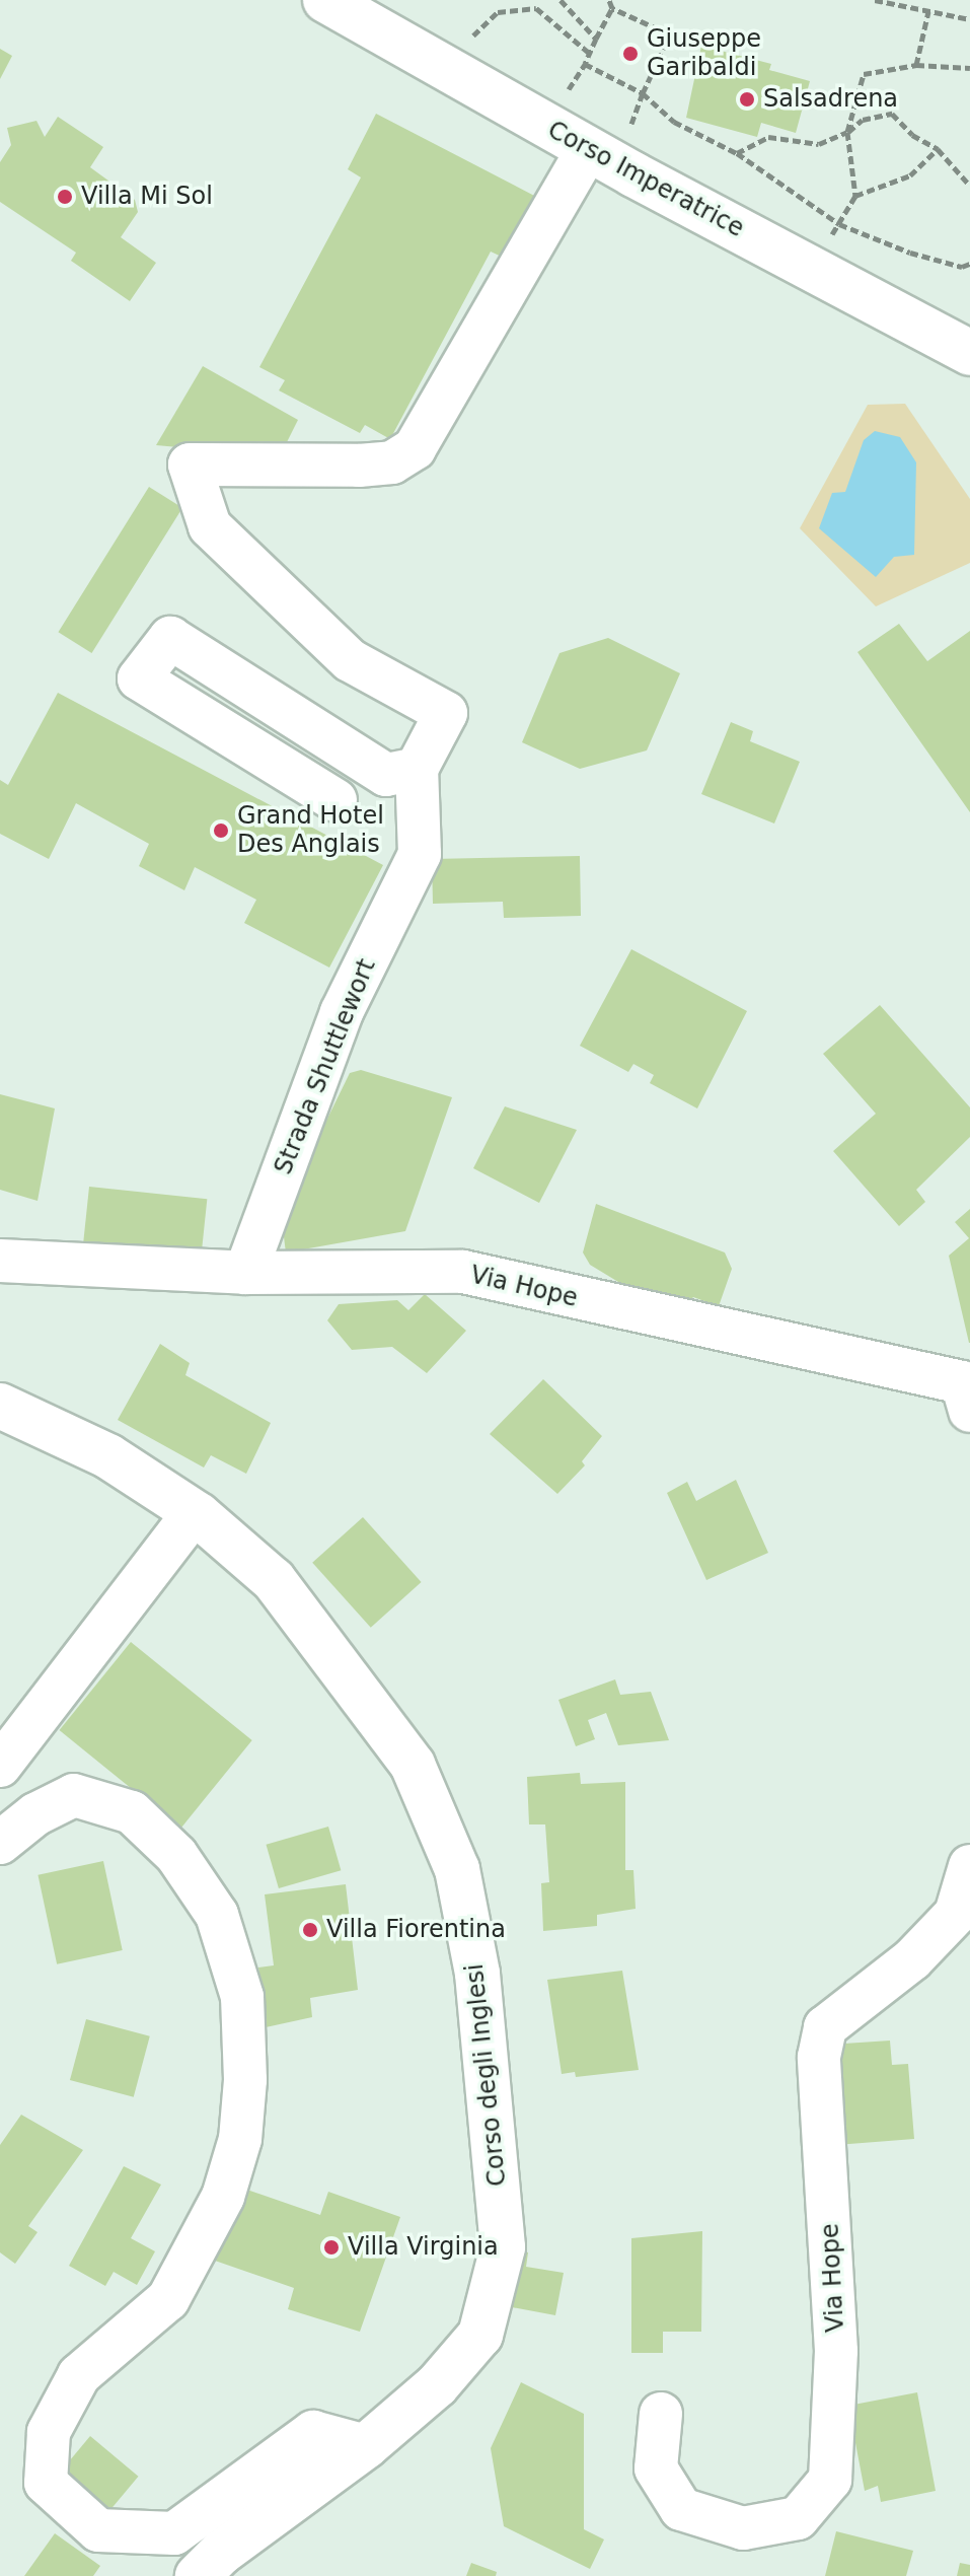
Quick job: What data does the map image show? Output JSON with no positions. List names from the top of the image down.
{
  "streets": {
    "main road": ["Corso Imperatrice", "Corso degli Inglesi"],
    "street": ["Strada Shuttlewort", "Via Hope"]
  },
  "crossings": [
    ["Strada Shuttlewort", "Via Hope"]
  ],
  "places": [
    "Giuseppe Garibaldi",
    "Salsadrena",
    "Villa Mi Sol",
    "Grand Hotel Des Anglais",
    "Villa Fiorentina",
    "Villa Virginia"
  ]
}
